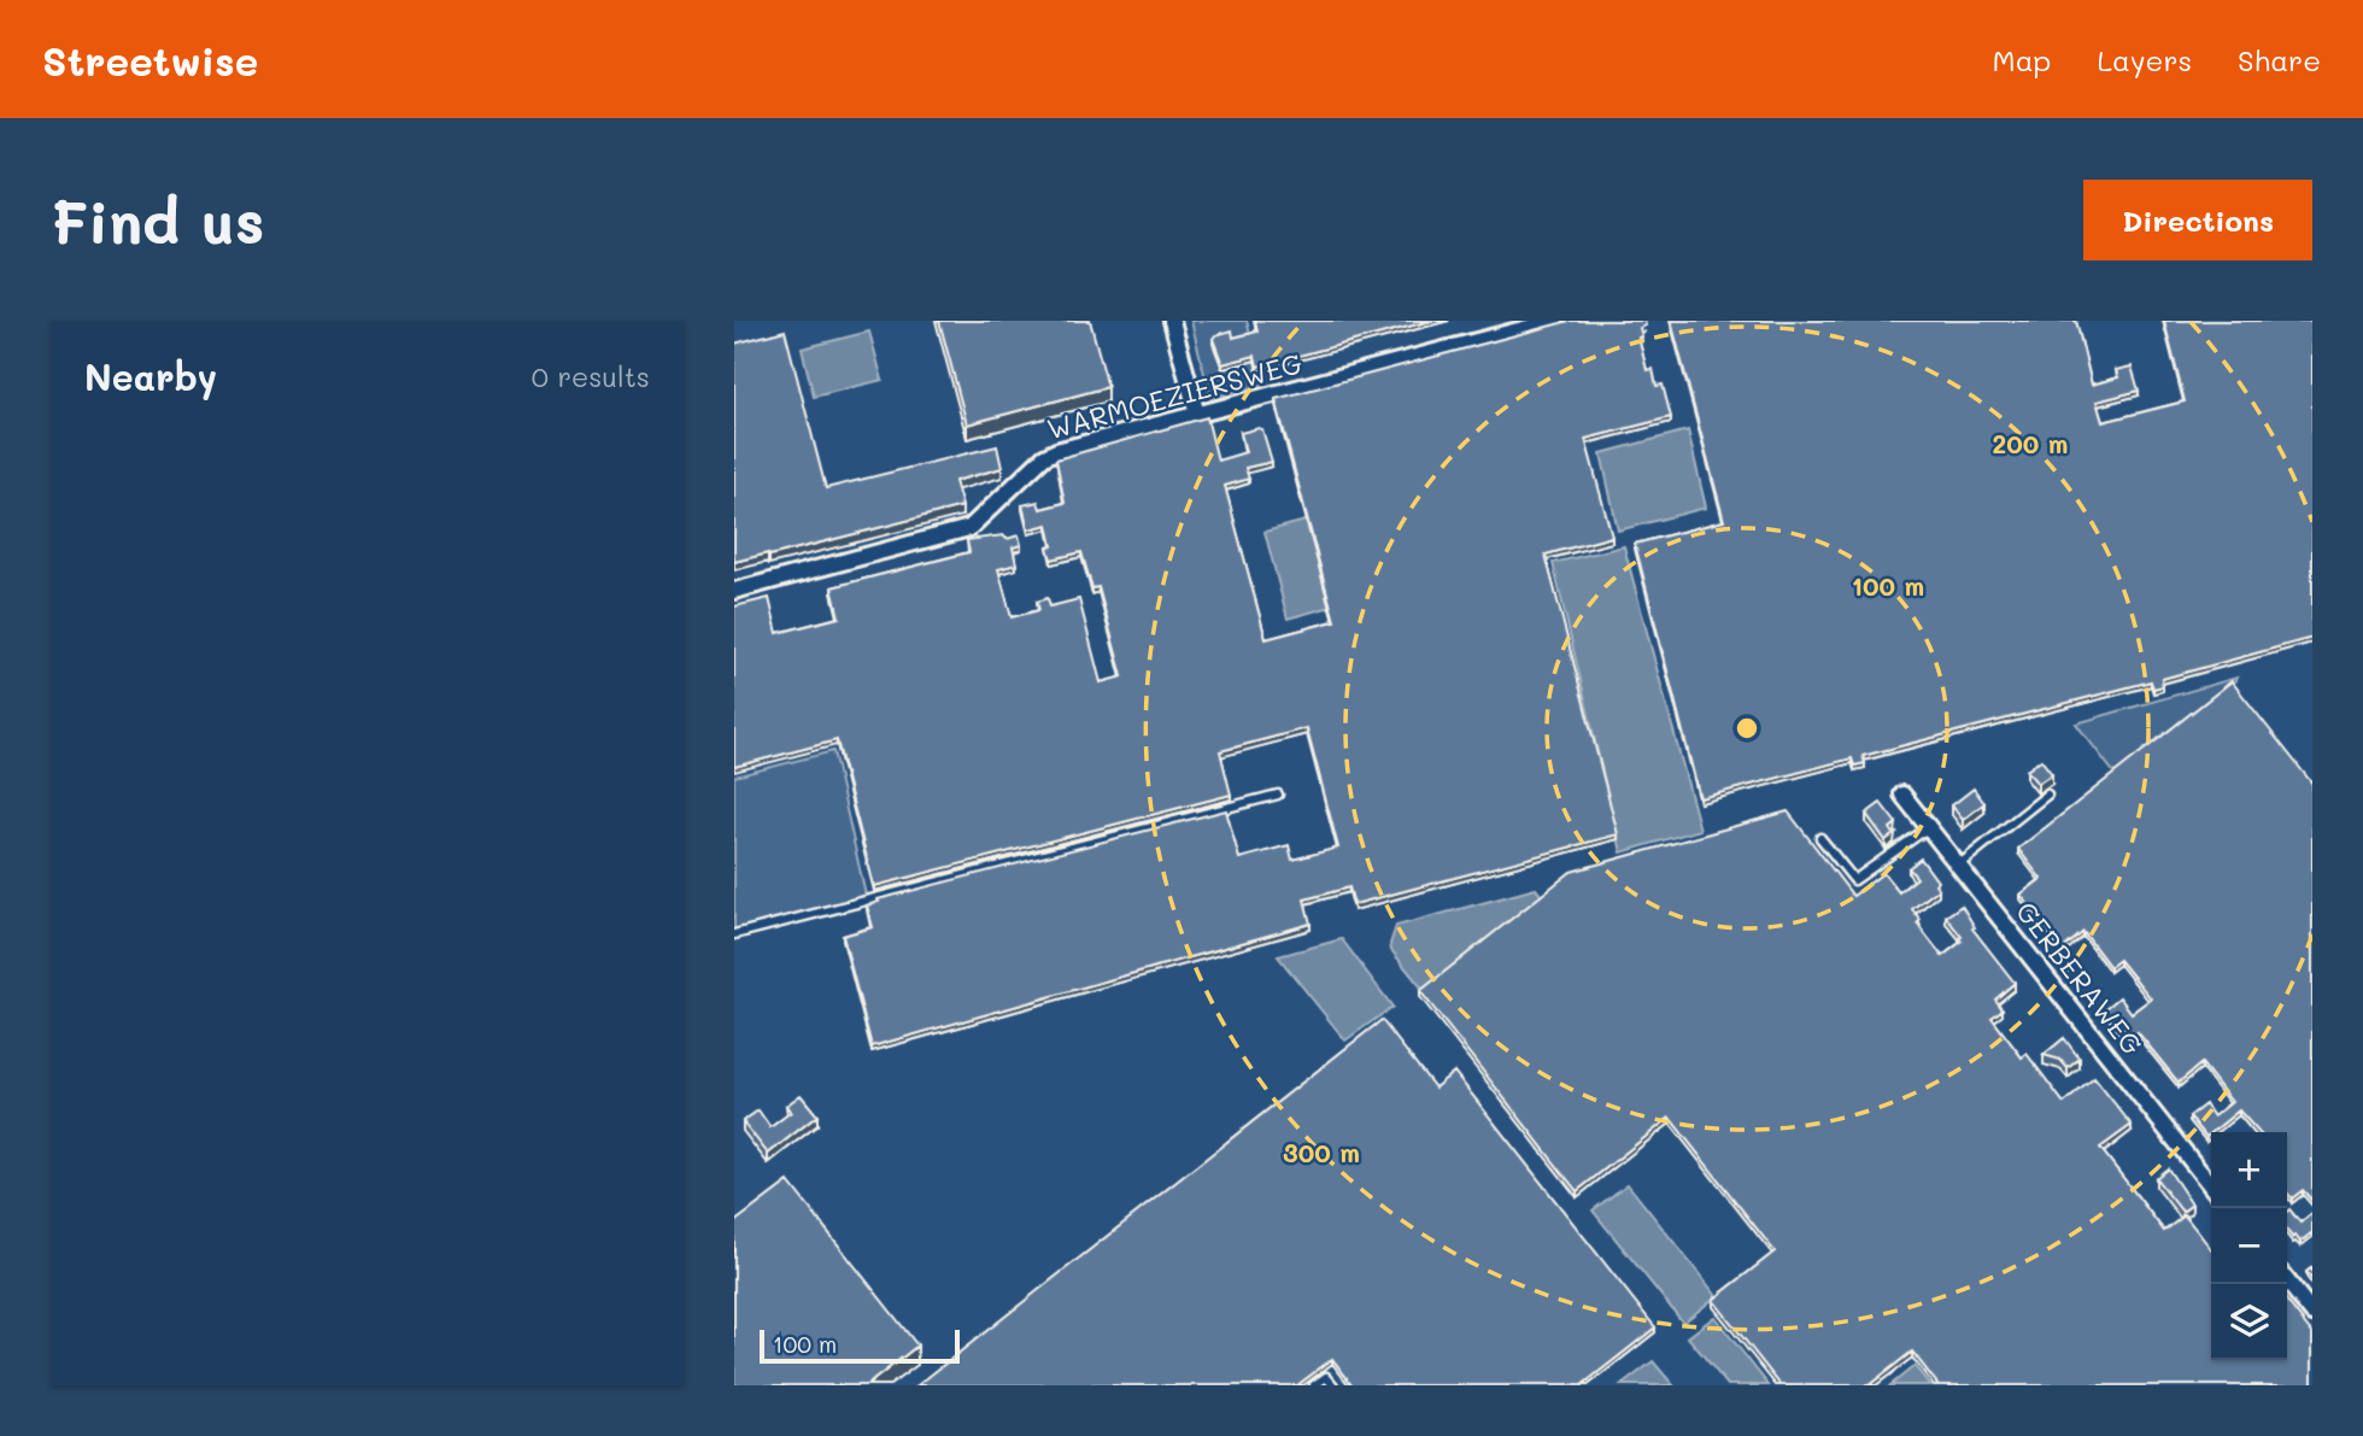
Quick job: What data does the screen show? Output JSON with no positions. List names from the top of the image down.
{
  "streets": {
    "street": ["WARMOEZIERSWEG", "GERBERAWEG"]
  },
  "scale_bar": "100 m",
  "page": {
    "header": "Streetwise",
    "nav": ["Map", "Layers", "Share"],
    "buttons": "Directions",
    "title": "Find us",
    "heading": ["Nearby", "0 results"],
    "map_buttons": ["+", "−"],
    "scale": "100 m"
  },
  "rings": ["200 m", "100 m", "300 m"]
}
